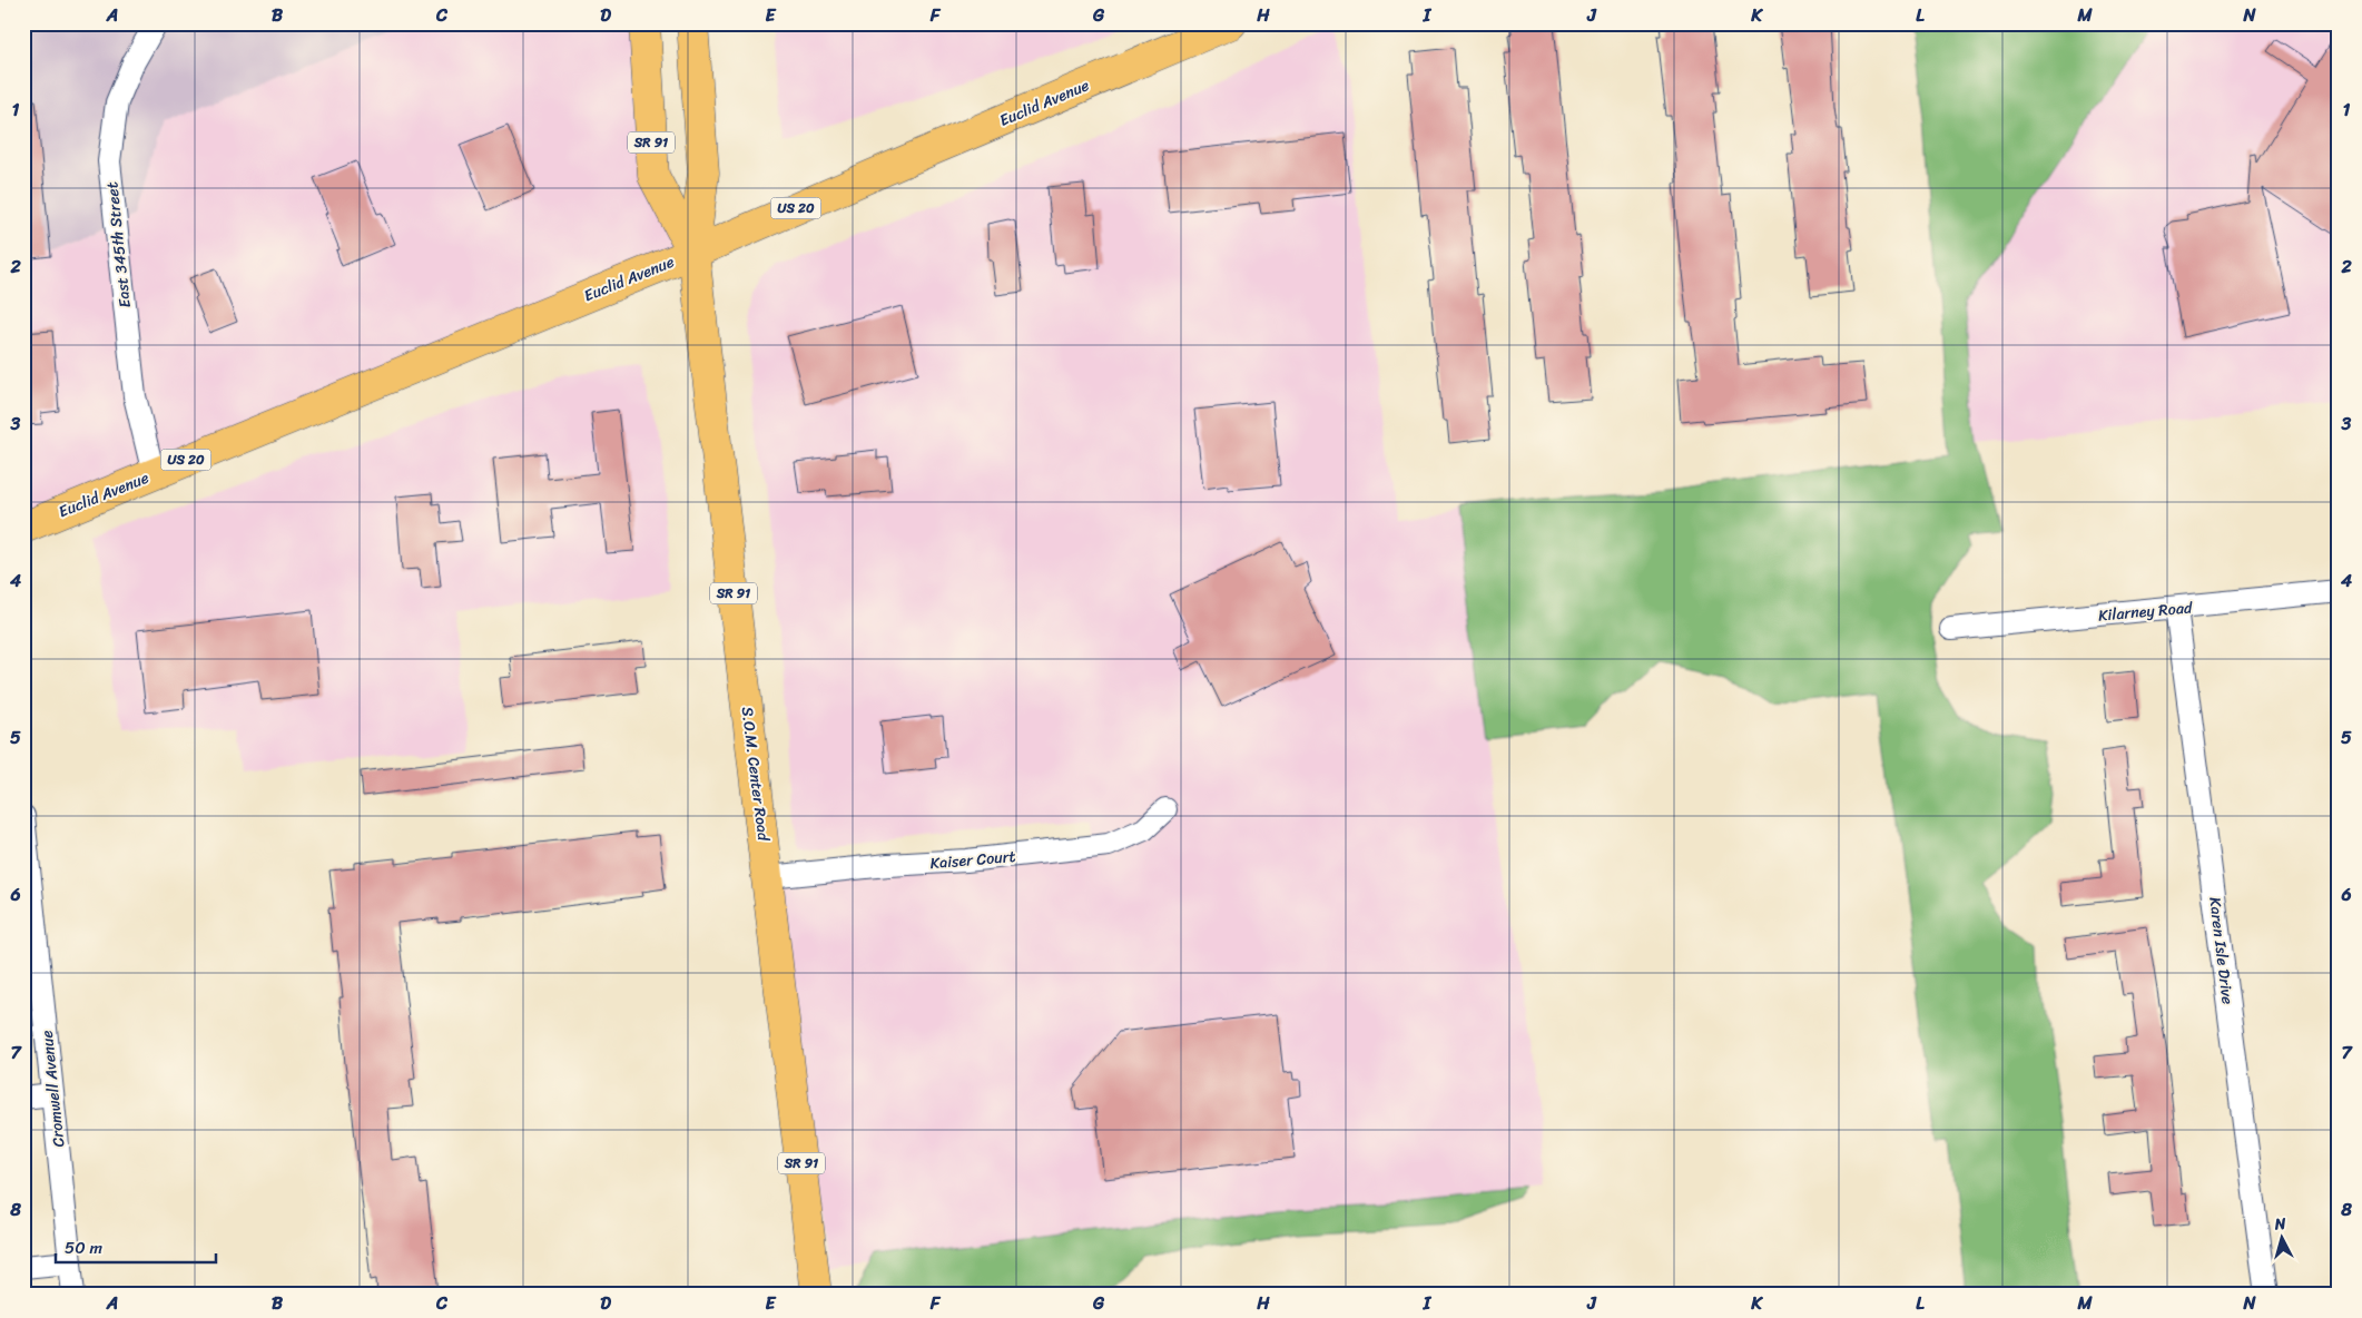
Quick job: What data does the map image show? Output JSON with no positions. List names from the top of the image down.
{
  "streets": {
    "main road": [
      "Euclid Avenue",
      "SR 91",
      "US 20",
      "S.O.M. Center Road"
    ],
    "street": [
      "East 345th Street",
      "Kilarney Road",
      "Kaiser Court",
      "Karen Isle Drive",
      "Cromwell Avenue"
    ]
  },
  "crossings": [
    ["Euclid Avenue", "East 345th Street"],
    ["Euclid Avenue", "S.O.M. Center Road"],
    ["Kilarney Road", "Karen Isle Drive"],
    ["S.O.M. Center Road", "Kaiser Court"]
  ],
  "scale_bar": "50 m",
  "north": "top",
  "grid": {
    "columns": [
      "A",
      "B",
      "C",
      "D",
      "E",
      "F",
      "G",
      "H",
      "I",
      "J",
      "K",
      "L",
      "M",
      "N"
    ],
    "rows": [
      "1",
      "2",
      "3",
      "4",
      "5",
      "6",
      "7",
      "8"
    ]
  }
}
